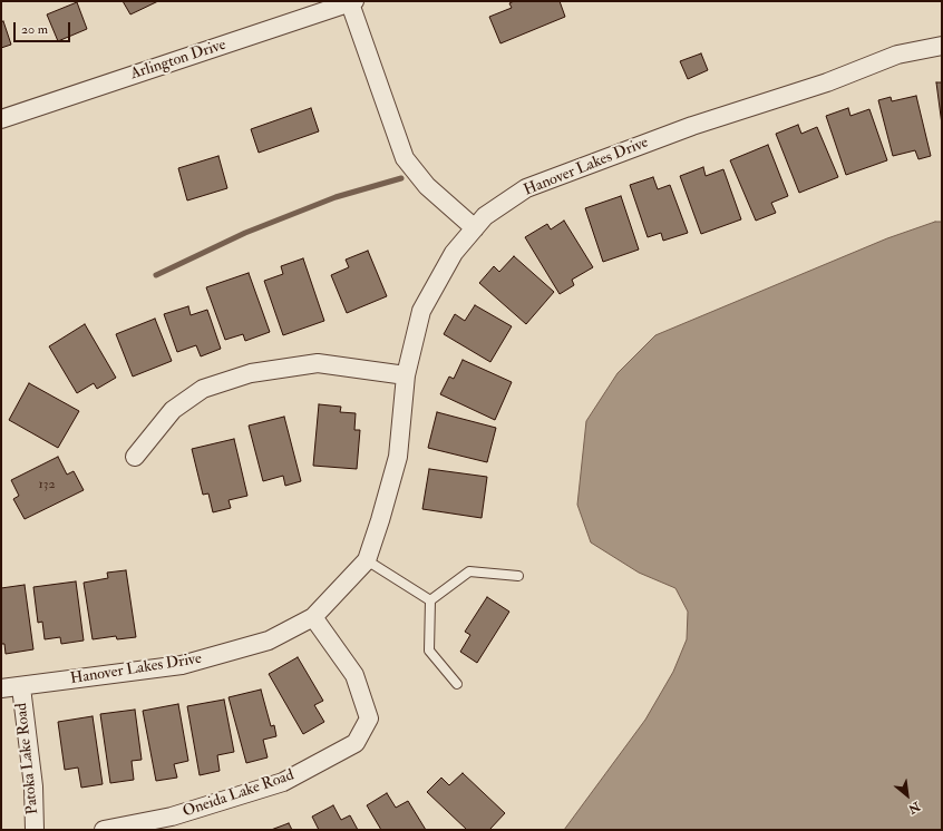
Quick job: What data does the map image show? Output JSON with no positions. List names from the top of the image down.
{
  "streets": {
    "street": [
      "Arlington Drive",
      "Hanover Lakes Drive",
      "Patoka Lake Road",
      "Oneida Lake Road"
    ]
  },
  "crossings": [
    ["Hanover Lakes Drive", "Patoka Lake Road"],
    ["Hanover Lakes Drive", "Oneida Lake Road"]
  ],
  "house_numbers": ["132"],
  "scale_bar": "20 m",
  "north": "bottom right"
}
